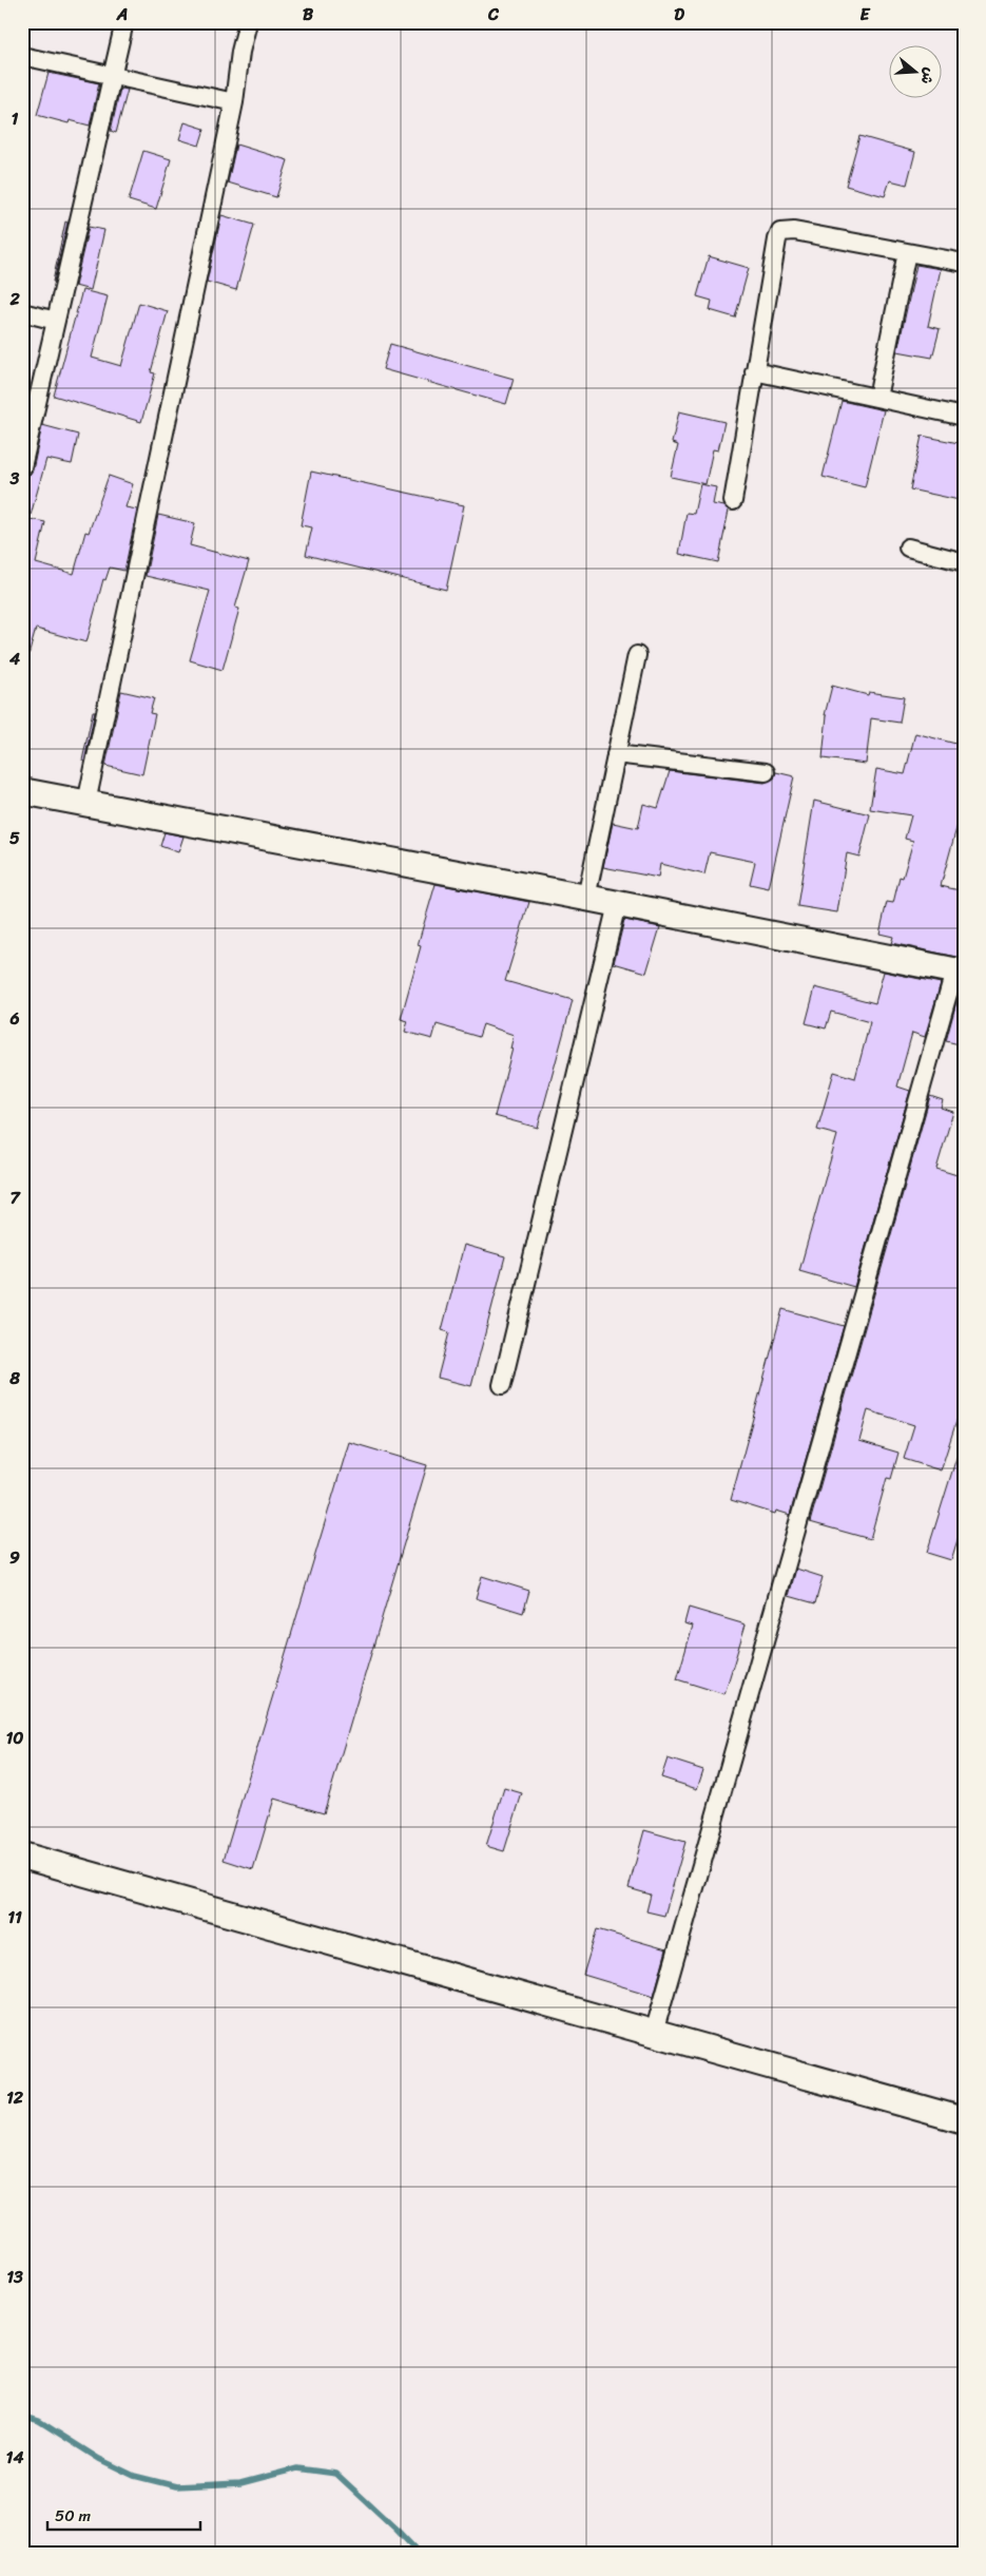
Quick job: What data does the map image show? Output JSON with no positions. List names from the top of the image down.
{
  "scale_bar": "50 m",
  "north": "right",
  "grid": {
    "columns": [
      "A",
      "B",
      "C",
      "D",
      "E"
    ],
    "rows": [
      "1",
      "2",
      "3",
      "4",
      "5",
      "6",
      "7",
      "8",
      "9",
      "10",
      "11",
      "12",
      "13",
      "14"
    ]
  }
}
